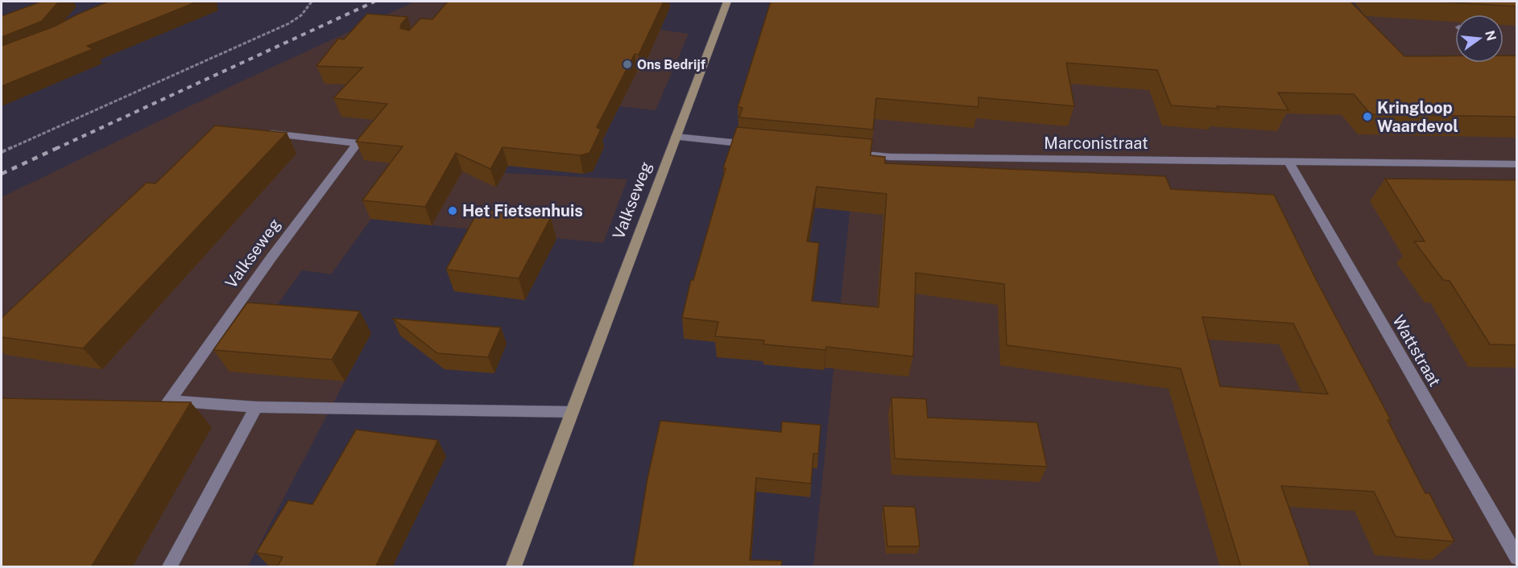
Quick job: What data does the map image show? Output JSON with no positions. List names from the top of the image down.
{
  "streets": {
    "street": ["Marconistraat", "Valkseweg", "Wattstraat"]
  },
  "crossings": [
    ["Marconistraat", "Wattstraat"]
  ],
  "places": ["Ons Bedrijf", "Kringloop Waardevol", "Het Fietsenhuis"],
  "north": "right"
}
